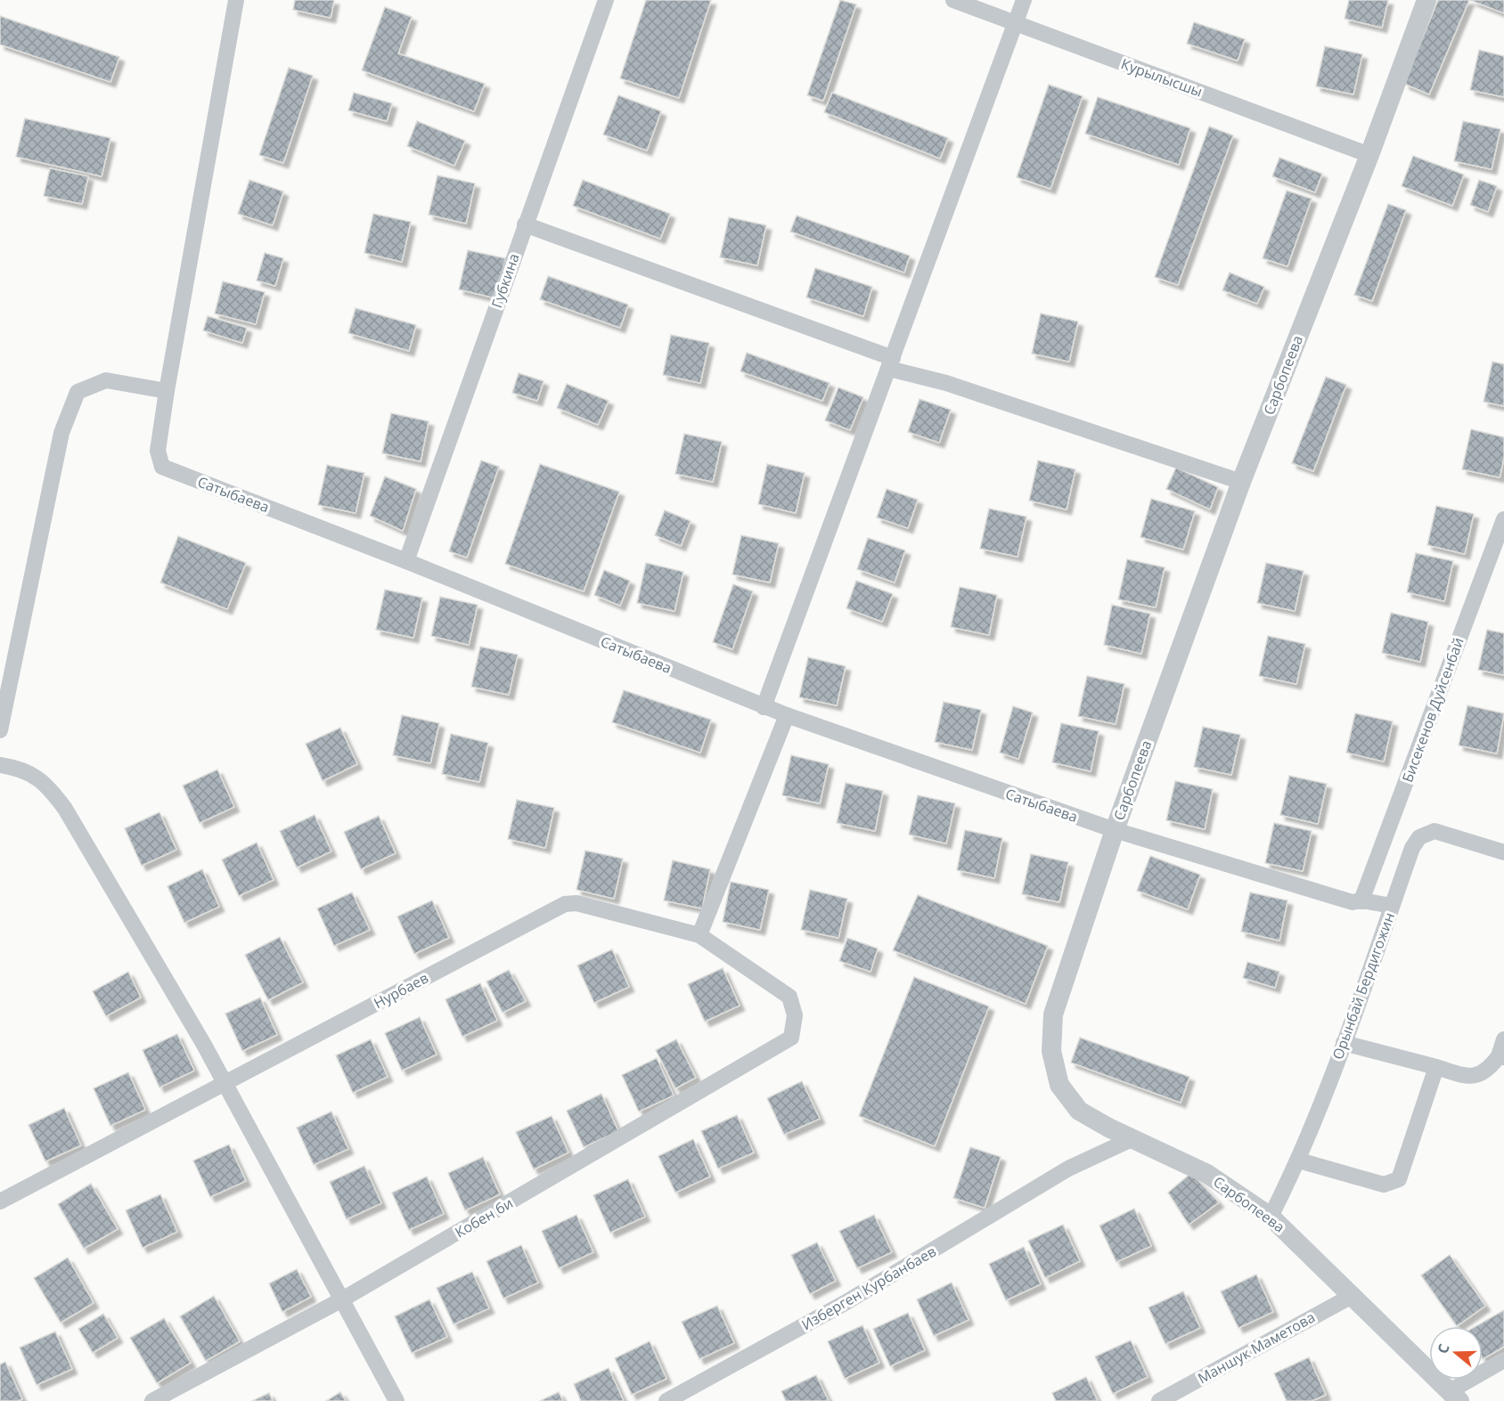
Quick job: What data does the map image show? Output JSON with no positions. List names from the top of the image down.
{
  "streets": {
    "street": [
      "Курылысшы",
      "Губкина",
      "Сарбопеева",
      "Сатыбаева",
      "Бисекенов Дуйсенбай",
      "Орынбай Бердигожин",
      "Нурбаев",
      "Кобен би",
      "Изберген Курбанбаев",
      "Маншук Маметова"
    ]
  },
  "crossings": [
    ["Курылысшы", "Сарбопеева"],
    ["Губкина", "Сатыбаева"],
    ["Сарбопеева", "Сатыбаева"],
    ["Сарбопеева", "Орынбай Бердигожин"],
    ["Сарбопеева", "Изберген Курбанбаев"],
    ["Сарбопеева", "Маншук Маметова"],
    ["Сатыбаева", "Бисекенов Дуйсенбай"],
    ["Сатыбаева", "Орынбай Бердигожин"],
    ["Нурбаев", "Кобен би"]
  ],
  "north": "left"
}
